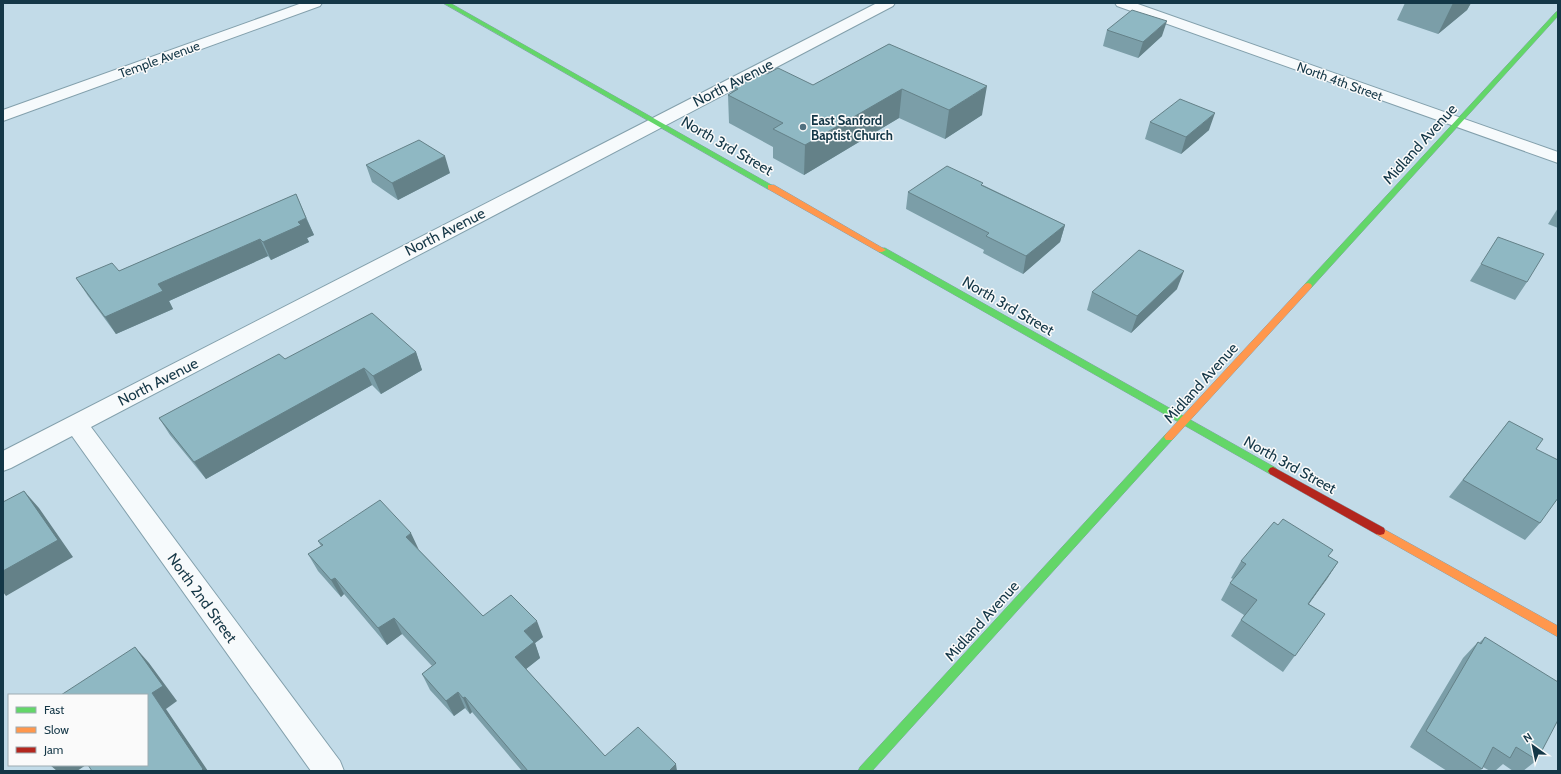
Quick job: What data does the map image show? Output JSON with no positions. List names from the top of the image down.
{
  "streets": {
    "street": [
      "Temple Avenue",
      "North 4th Street",
      "North Avenue",
      "Midland Avenue",
      "North 3rd Street",
      "North 2nd Street"
    ]
  },
  "crossings": [
    ["North 4th Street", "Midland Avenue"],
    ["North Avenue", "North 3rd Street"],
    ["North Avenue", "North 2nd Street"],
    ["Midland Avenue", "North 3rd Street"]
  ],
  "places": ["East Sanford Baptist Church"],
  "legend": ["Fast", "Slow", "Jam"],
  "north": "top left"
}
